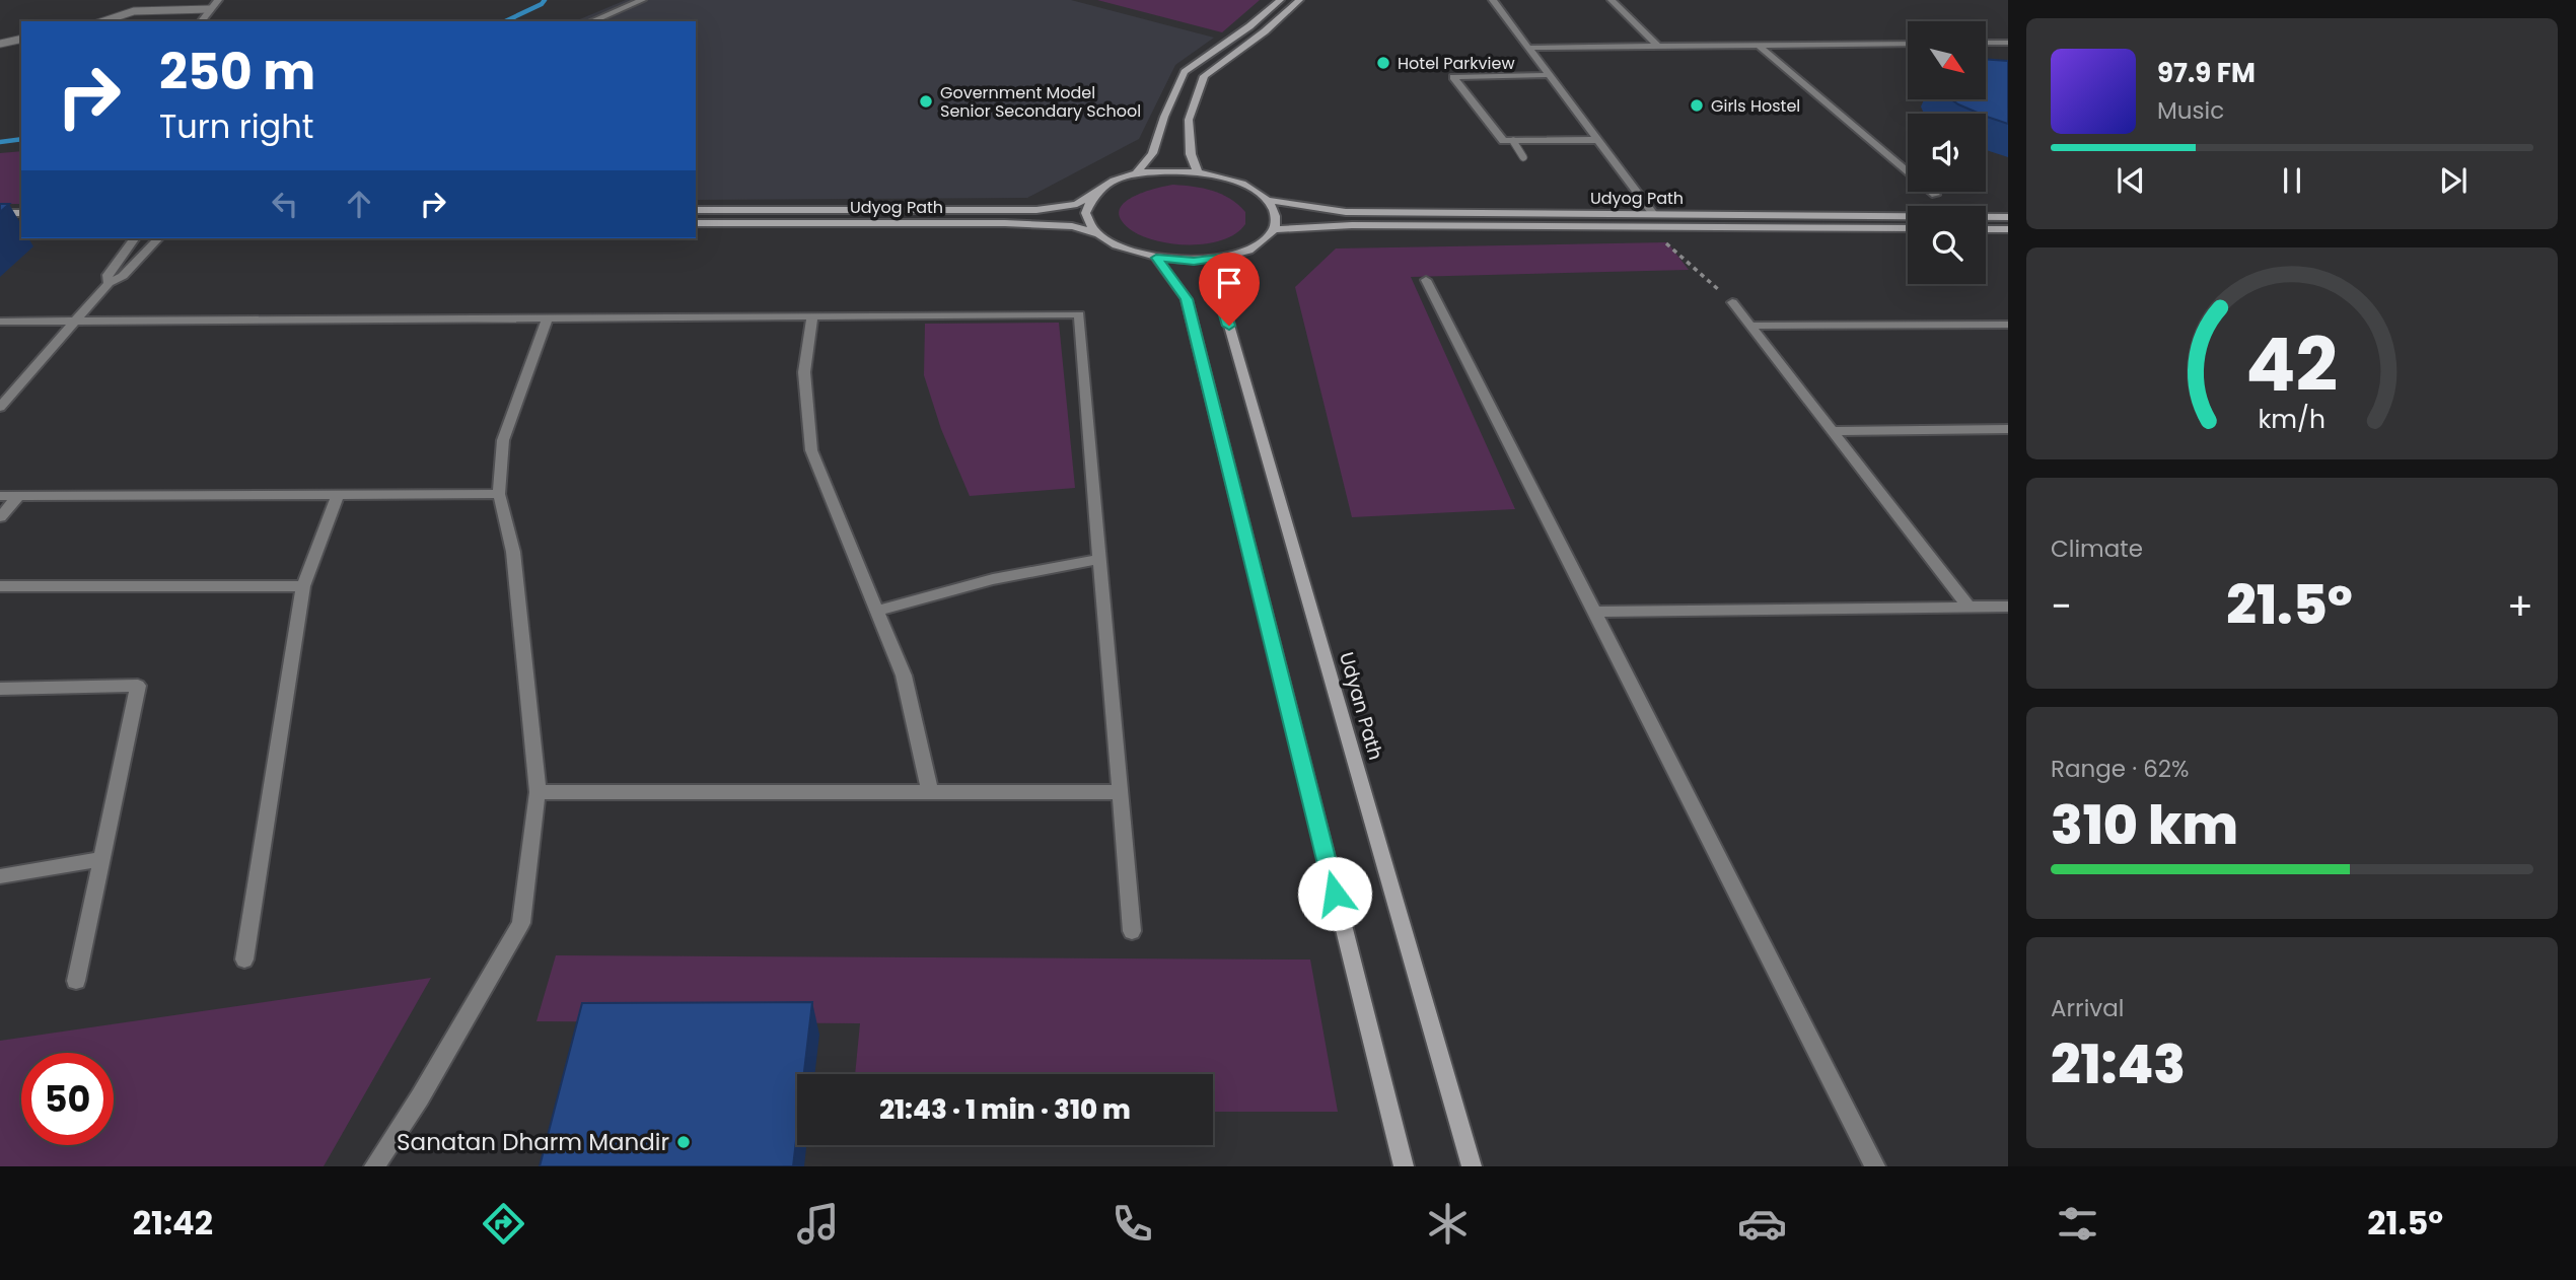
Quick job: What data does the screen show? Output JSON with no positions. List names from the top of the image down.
{
  "streets": {
    "main road": ["Udyog Path", "Udyan Path"]
  },
  "crossings": [
    ["Udyog Path", "Udyan Path"]
  ],
  "places": [
    "Hotel Parkview",
    "Government Model Senior Secondary School",
    "Girls Hostel",
    "Sanatan Dharm Mandir"
  ],
  "north": "bottom right",
  "page": {
    "turn": ["250 m", "Turn right"],
    "song": ["97.9 FM", "Music"],
    "tile": [
      "Climate",
      ["Range · 62%", "310 km"],
      ["Arrival", "21:43"]
    ],
    "heat": ["−", "21.5°", "+"],
    "limit": "50",
    "trip": "21:43 · 1 min · 310 m",
    "tabs": ["21:42", "21.5°"],
    "gauge": ["42", "km/h"]
  }
}
